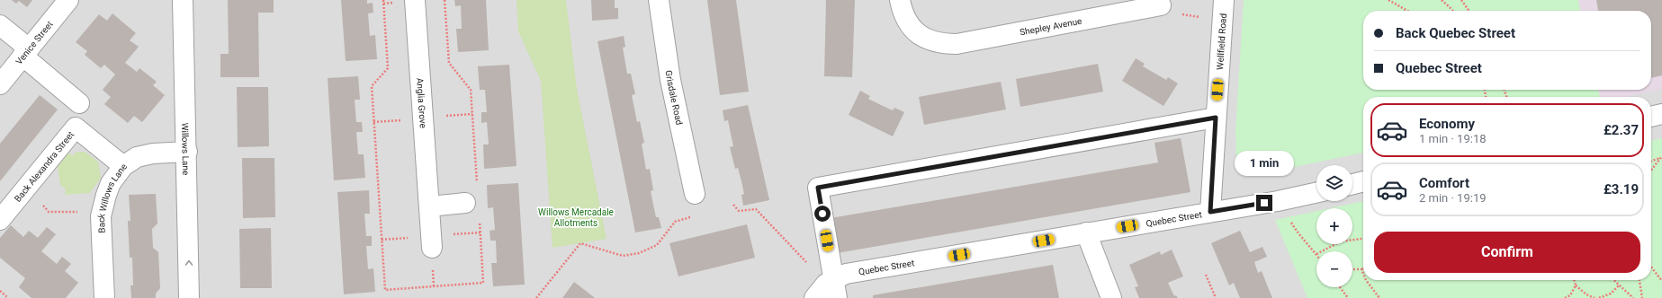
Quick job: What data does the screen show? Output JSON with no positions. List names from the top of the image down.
{
  "streets": {
    "street": [
      "Shepley Avenue",
      "Wellfield Road",
      "Venice Street",
      "Grisdale Road",
      "Anglia Grove",
      "Willows Lane",
      "Back Alexandra Street",
      "Back Willows Lane",
      "Quebec Street"
    ]
  },
  "crossings": [
    ["Wellfield Road", "Quebec Street"],
    ["Willows Lane", "Back Willows Lane"],
    ["Back Alexandra Street", "Back Willows Lane"]
  ],
  "one_way": ["Willows Lane"],
  "parks": ["Willows Mercadale Allotments"],
  "page": {
    "banner": ["Back Quebec Street", "Quebec Street"],
    "list": [
      {
        "name": "Economy",
        "note": "1 min · 19:18",
        "value": "£2.37"
      },
      {
        "name": "Comfort",
        "note": "2 min · 19:19",
        "value": "£3.19"
      }
    ],
    "bubble": "1 min",
    "map_buttons": ["+", "−"],
    "buttons": "Confirm"
  }
}
